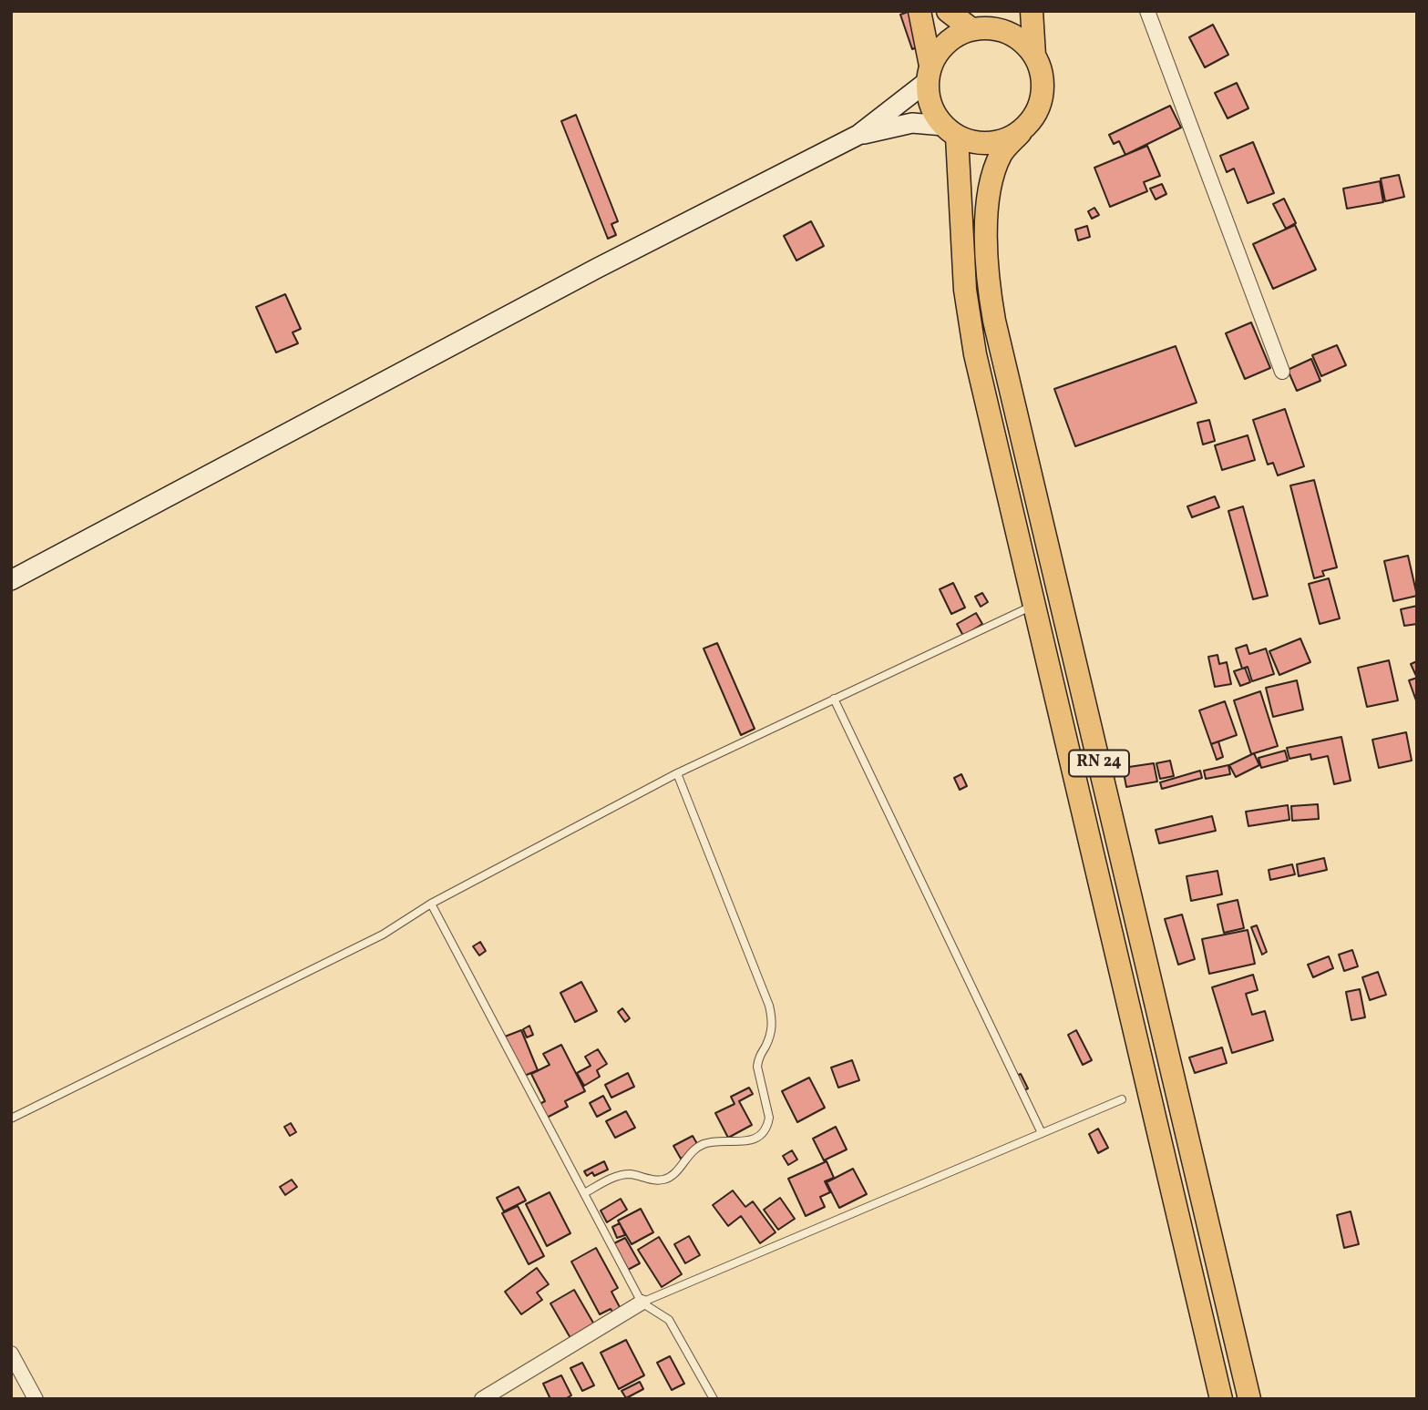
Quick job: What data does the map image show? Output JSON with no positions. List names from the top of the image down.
{
  "streets": {
    "main road": ["RN 24"]
  }
}
